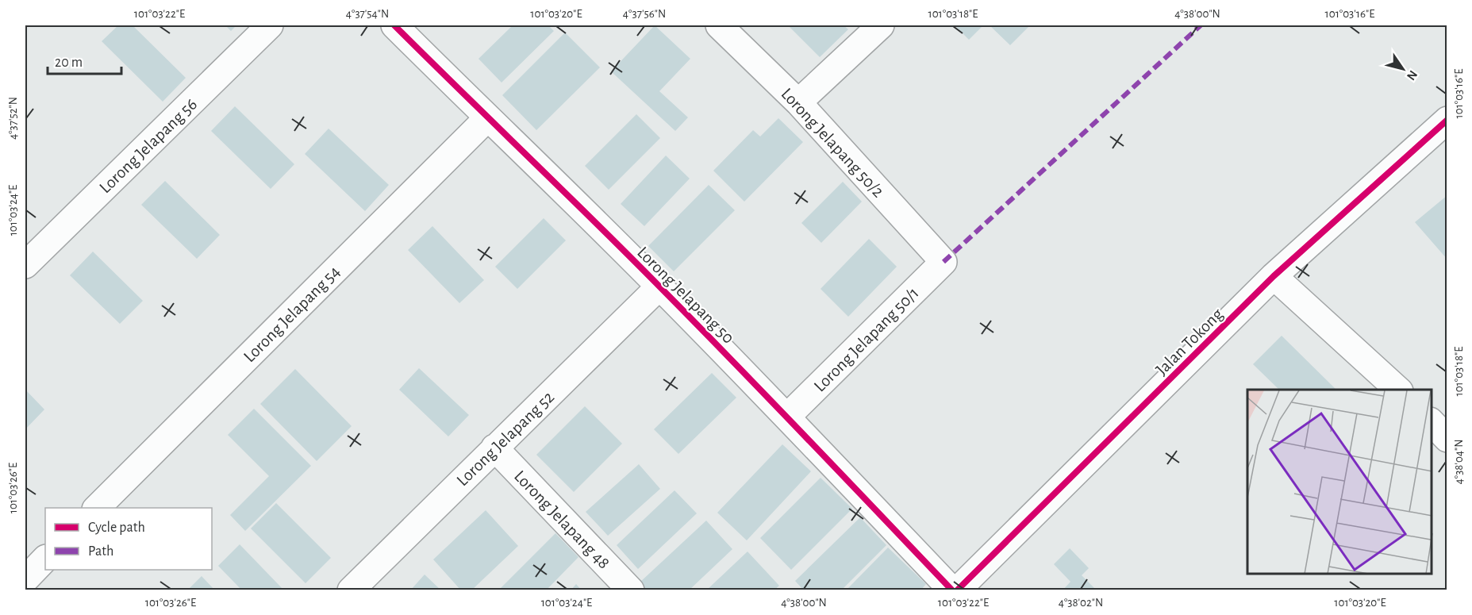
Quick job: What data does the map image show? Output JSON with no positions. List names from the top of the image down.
{
  "streets": {
    "street": [
      "Lorong Jelapang 50/2",
      "Lorong Jelapang 56",
      "Lorong Jelapang 50",
      "Lorong Jelapang 54",
      "Lorong Jelapang 50/1",
      "Jalan Tokong",
      "Lorong Jelapang 52",
      "Lorong Jelapang 48"
    ]
  },
  "crossings": [
    ["Lorong Jelapang 50/2", "Lorong Jelapang 50/1"],
    ["Lorong Jelapang 50", "Lorong Jelapang 54"],
    ["Lorong Jelapang 50", "Lorong Jelapang 50/1"],
    ["Lorong Jelapang 50", "Lorong Jelapang 52"],
    ["Lorong Jelapang 52", "Lorong Jelapang 48"]
  ],
  "legend": ["Cycle path", "Path"],
  "scale_bar": "20 m",
  "north": "bottom right",
  "coordinates": [
    "101°03'22\"E",
    "4°37'54\"N",
    "101°03'20\"E",
    "4°37'56\"N",
    "101°03'18\"E",
    "4°38'00\"N",
    "101°03'16\"E",
    "4°37'52\"N",
    "101°03'24\"E",
    "4°38'04\"N",
    "101°03'26\"E",
    "4°38'02\"N"
  ]
}
